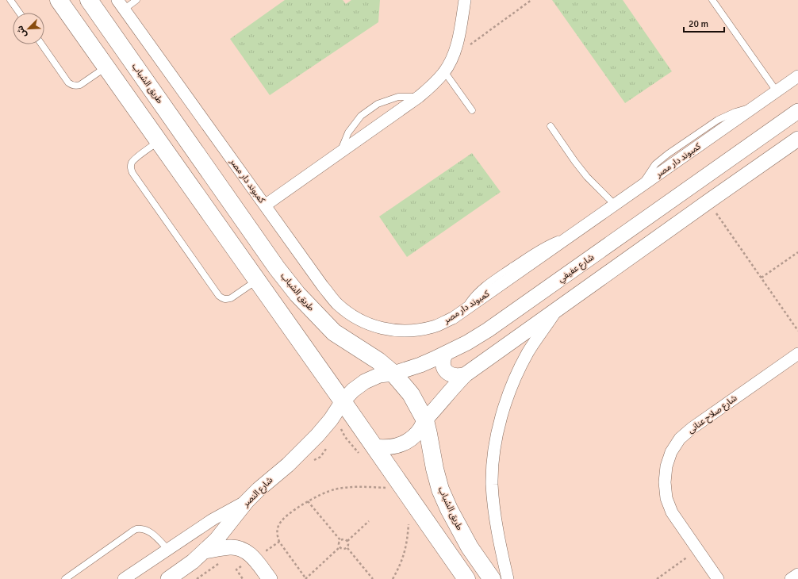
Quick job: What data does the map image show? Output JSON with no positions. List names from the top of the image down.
{
  "streets": {
    "main road": ["طريق الشباب"],
    "street": [
      "كمبوند دار مصر",
      "شارع عفيفي",
      "شارع صلاح عنانى",
      "شارع النصر"
    ]
  },
  "crossings": [
    ["طريق الشباب", "شارع عفيفي"],
    ["طريق الشباب", "شارع النصر"],
    ["شارع عفيفي", "شارع النصر"]
  ],
  "scale_bar": "20 m",
  "north": "bottom left"
}
